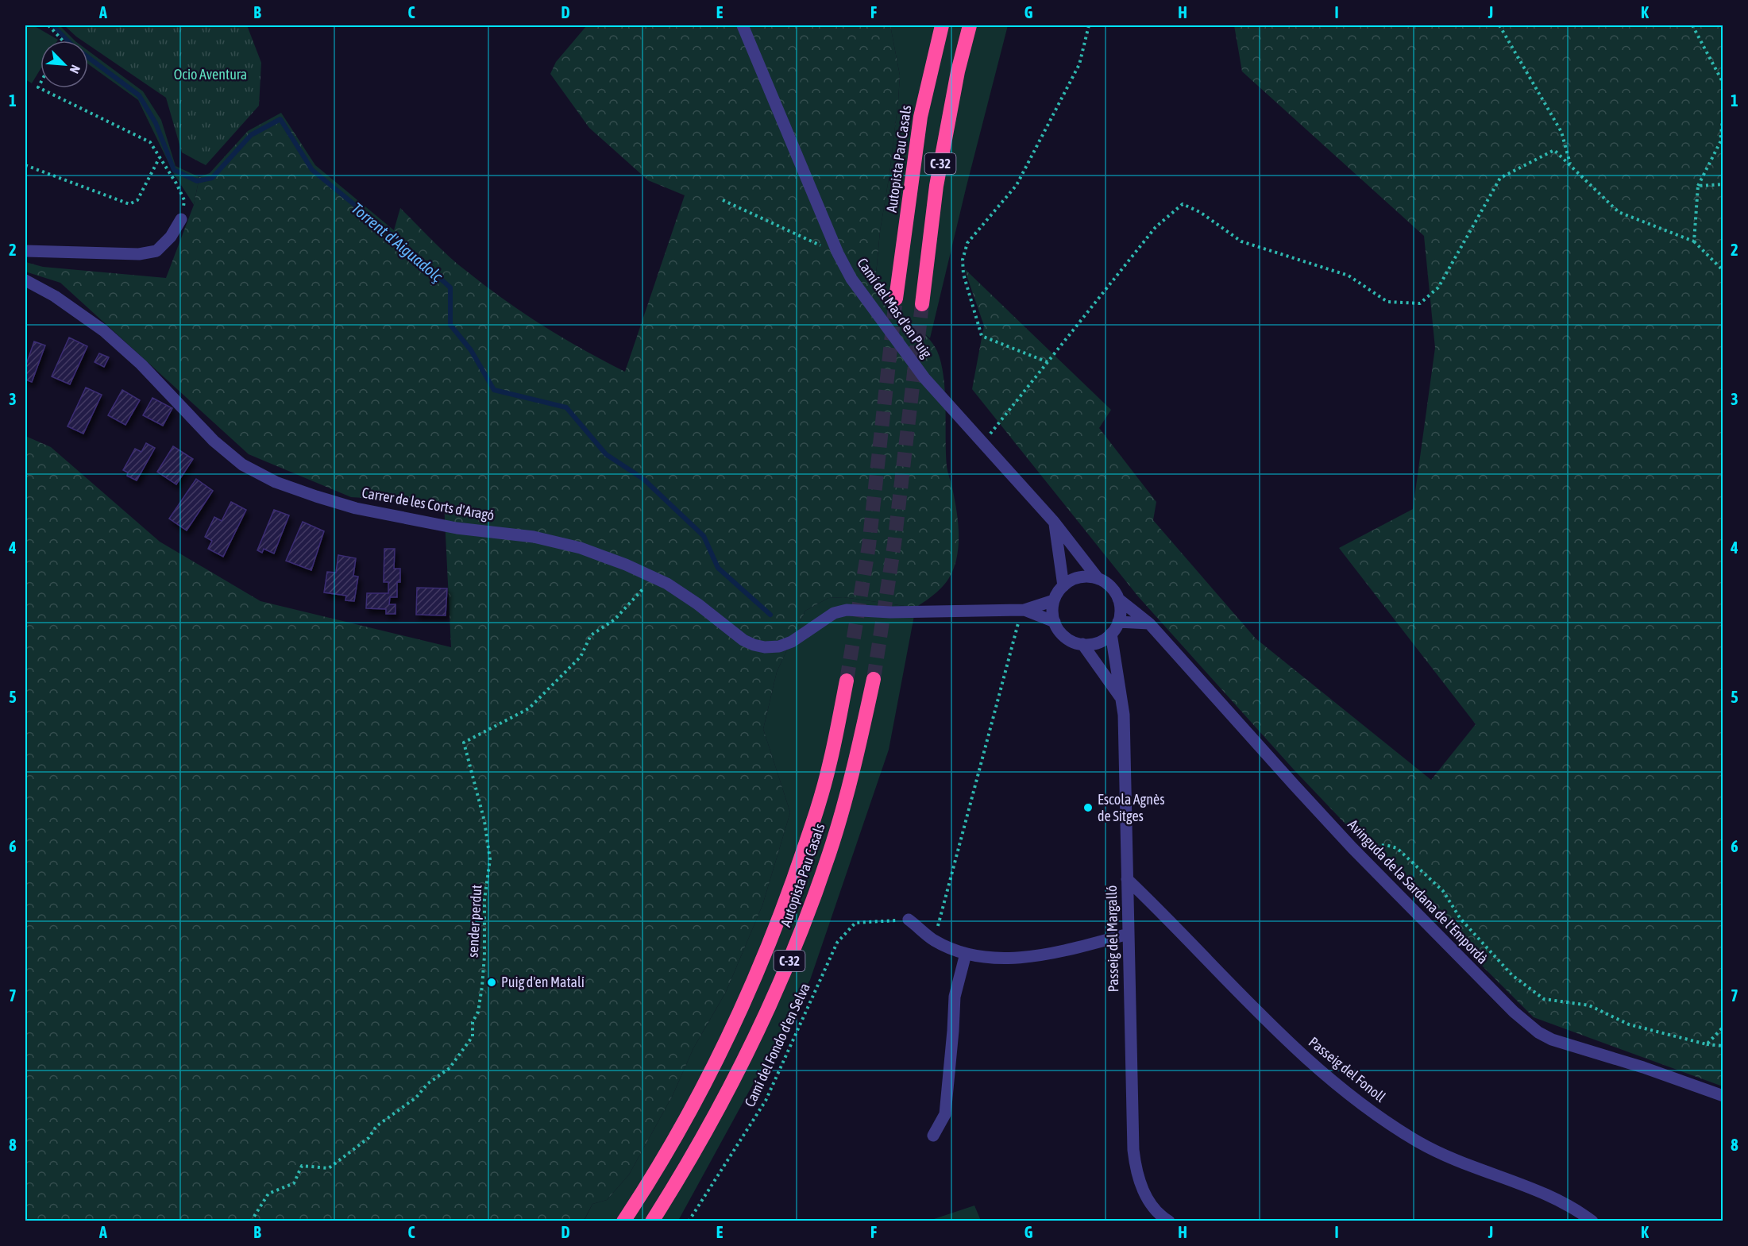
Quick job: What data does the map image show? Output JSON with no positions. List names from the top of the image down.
{
  "streets": {
    "highway": ["Autopista Pau Casals", "C-32"],
    "street": [
      "Camí del Mas d'en Puig",
      "Carrer de les Corts d'Aragó",
      "Avinguda de la Sardana de l'Empordà",
      "Passeig del Margalló",
      "Passeig del Fonoll"
    ],
    "path": ["sender perdut", "Camí del Fondo d'en Selva"]
  },
  "crossings": [
    ["Camí del Mas d'en Puig", "Avinguda de la Sardana de l'Empordà"],
    ["Camí del Mas d'en Puig", "Passeig del Margalló"],
    ["Carrer de les Corts d'Aragó", "sender perdut"],
    ["Avinguda de la Sardana de l'Empordà", "Passeig del Margalló"],
    ["Passeig del Margalló", "Passeig del Fonoll"]
  ],
  "water": ["Torrent d'Aiguadolç"],
  "parks": ["Ocio Aventura"],
  "places": ["Escola Agnès de Sitges", "Puig d'en Matalí"],
  "north": "bottom right",
  "grid": {
    "columns": [
      "A",
      "B",
      "C",
      "D",
      "E",
      "F",
      "G",
      "H",
      "I",
      "J",
      "K"
    ],
    "rows": [
      "1",
      "2",
      "3",
      "4",
      "5",
      "6",
      "7",
      "8"
    ]
  }
}
